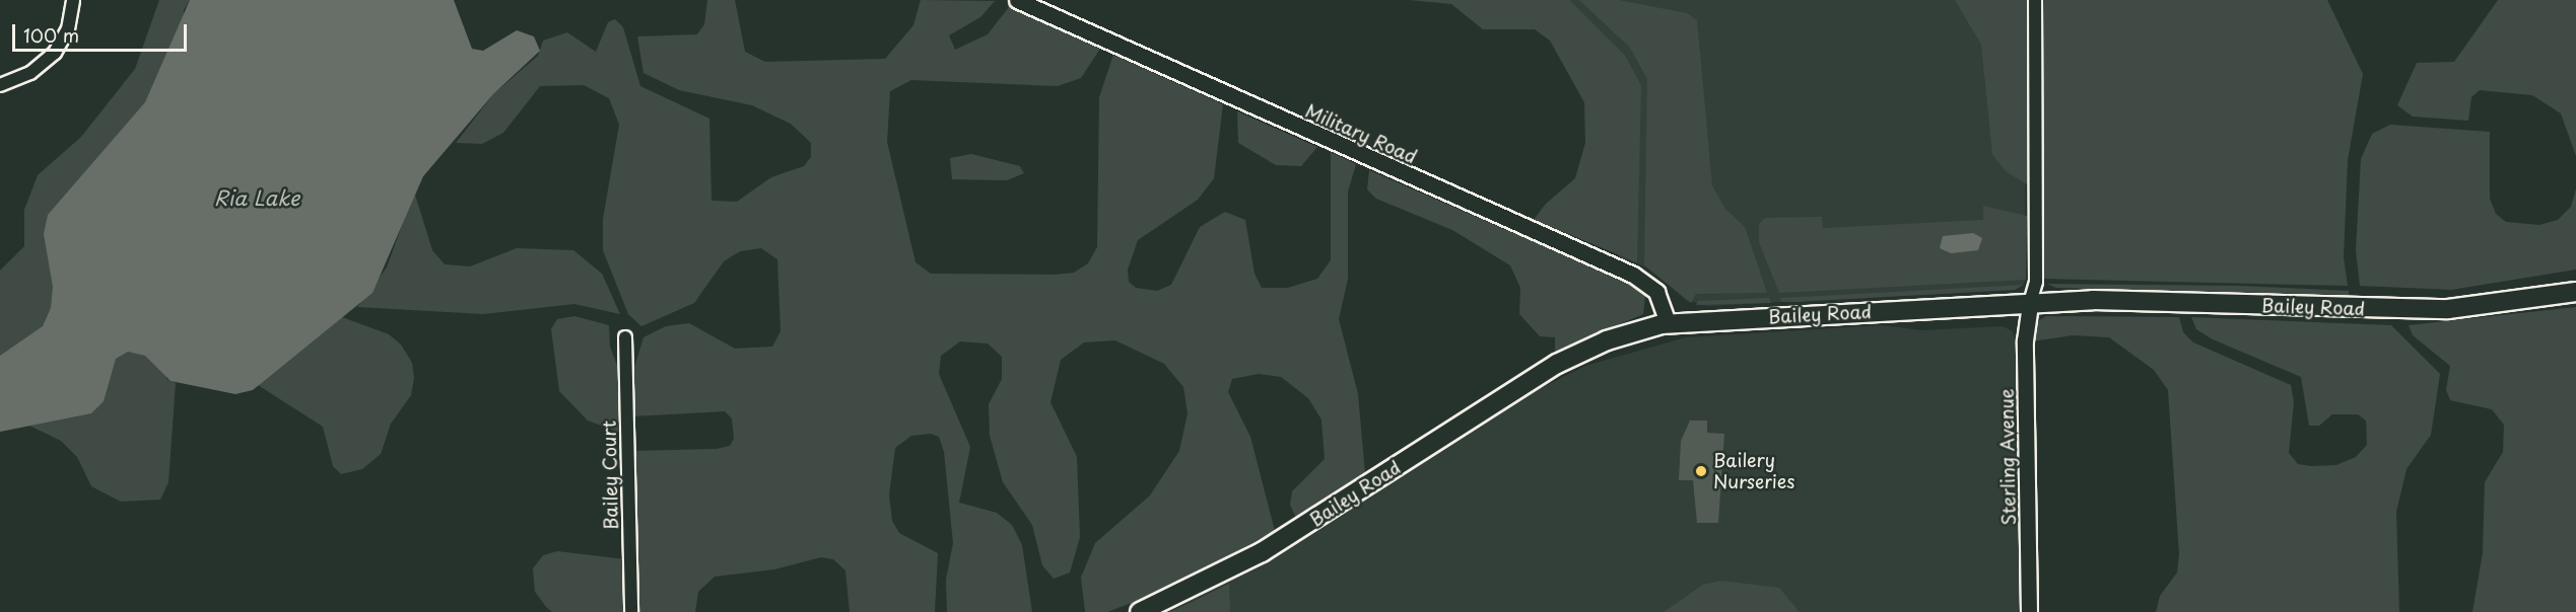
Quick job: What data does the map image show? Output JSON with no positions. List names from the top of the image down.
{
  "streets": {
    "main road": ["Bailey Road"],
    "street": ["Military Road", "Sterling Avenue", "Bailey Court"]
  },
  "crossings": [
    ["Military Road", "Bailey Road"],
    ["Bailey Road", "Sterling Avenue"]
  ],
  "water": ["Ria Lake"],
  "places": ["Bailery Nurseries"],
  "scale_bar": "100 m"
}
